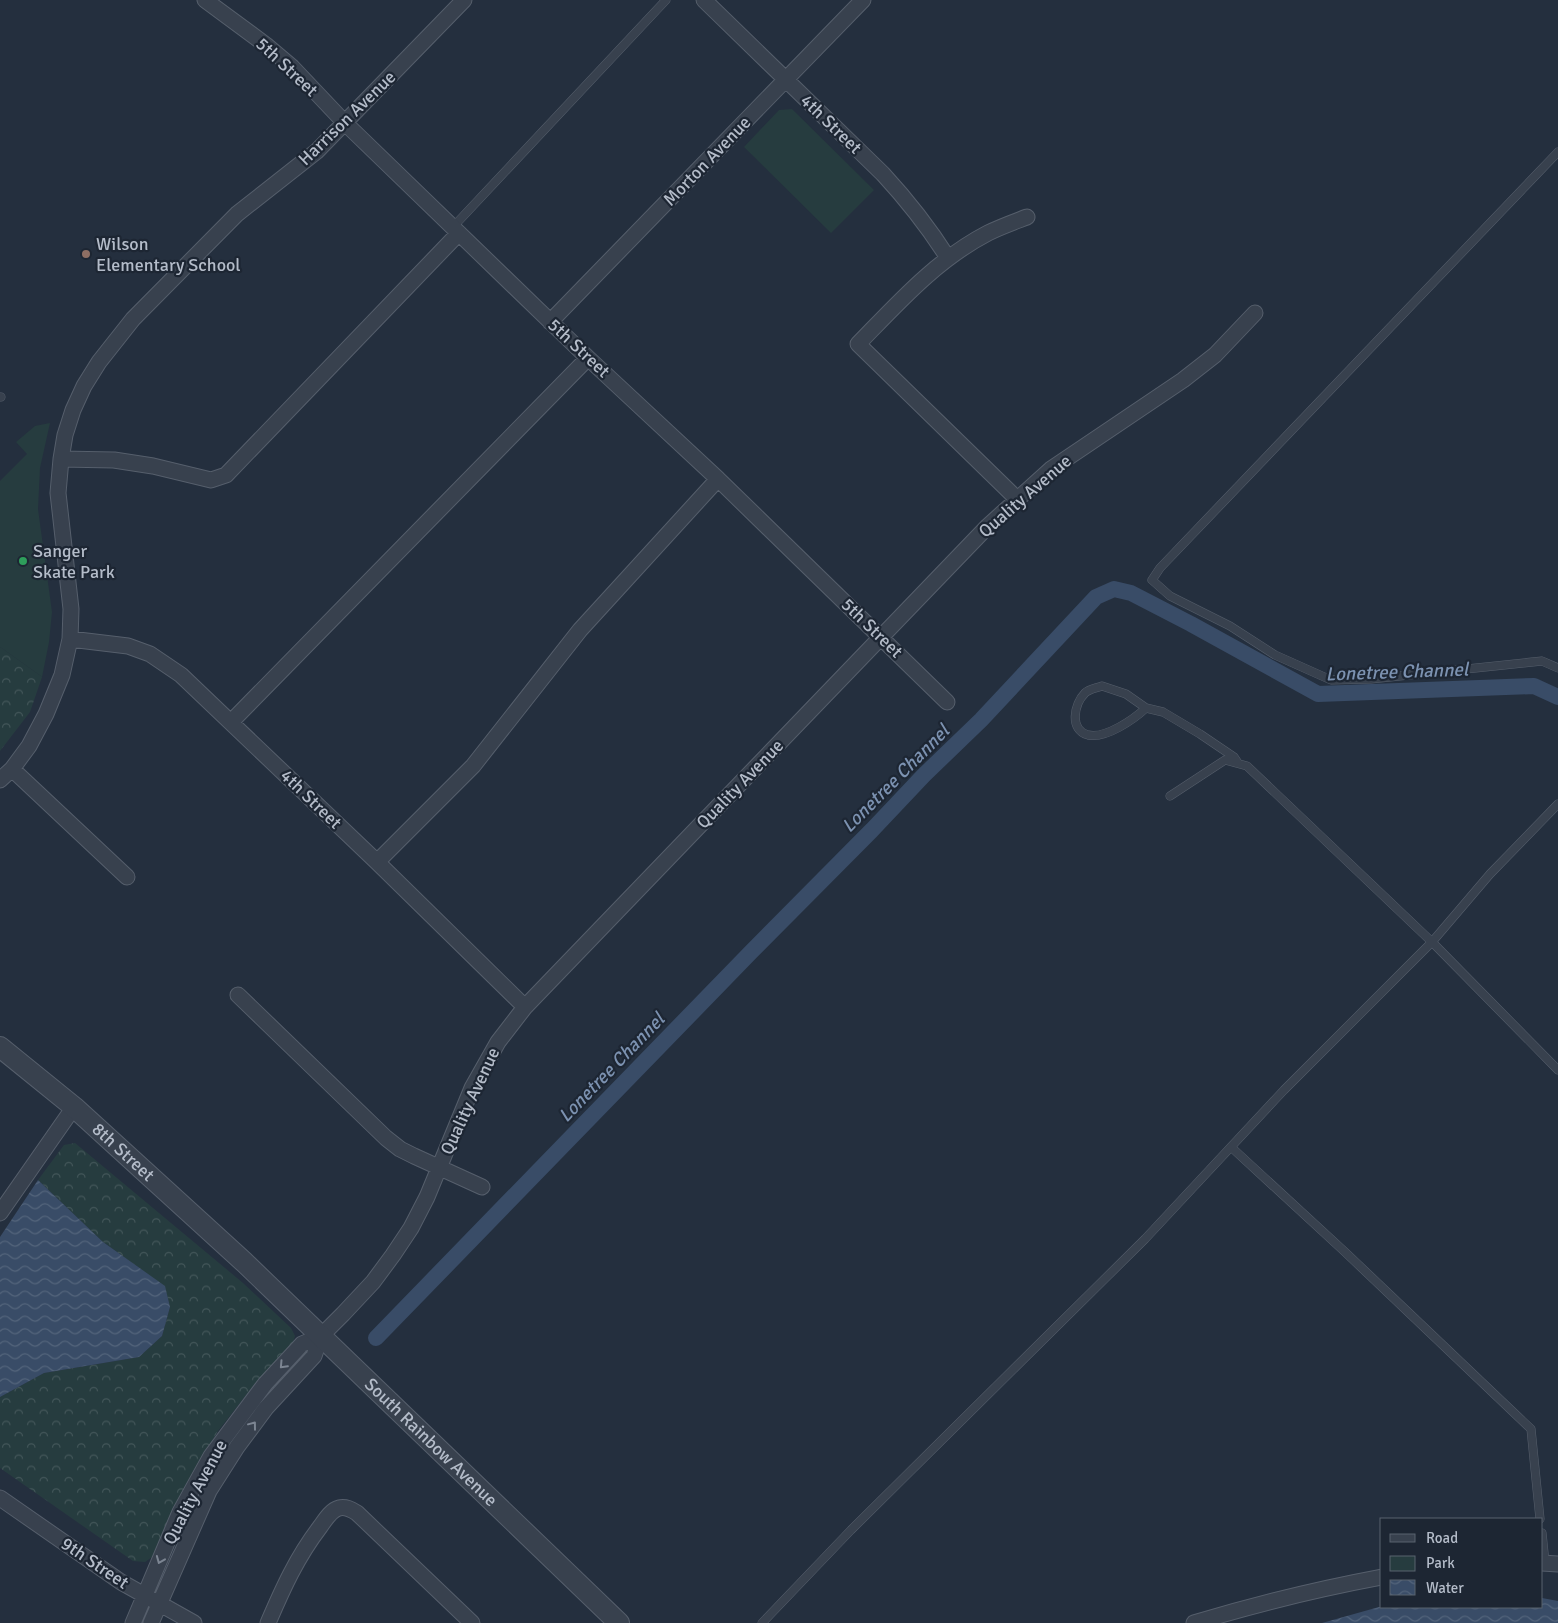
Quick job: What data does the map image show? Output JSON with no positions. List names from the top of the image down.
{
  "streets": {
    "street": [
      "5th Street",
      "Harrison Avenue",
      "4th Street",
      "Morton Avenue",
      "Quality Avenue",
      "8th Street",
      "South Rainbow Avenue",
      "9th Street"
    ]
  },
  "crossings": [
    ["5th Street", "Harrison Avenue"],
    ["5th Street", "Morton Avenue"],
    ["5th Street", "Quality Avenue"],
    ["Harrison Avenue", "4th Street"],
    ["4th Street", "Morton Avenue"],
    ["4th Street", "Quality Avenue"],
    ["Quality Avenue", "South Rainbow Avenue"],
    ["Quality Avenue", "9th Street"],
    ["8th Street", "South Rainbow Avenue"]
  ],
  "water": ["Lonetree Channel"],
  "places": ["Wilson Elementary School", "Sanger Skate Park"],
  "legend": ["Road", "Park", "Water"]
}
